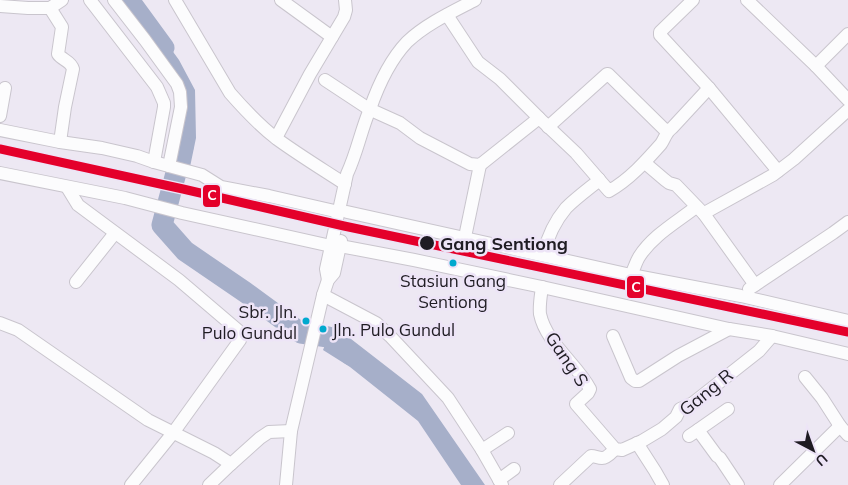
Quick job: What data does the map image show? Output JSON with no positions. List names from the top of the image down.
{
  "streets": {
    "street": ["Gang S", "Gang R"]
  },
  "places": [
    "Gang Sentiong",
    "Stasiun Gang Sentiong",
    "Sbr. Jln. Pulo Gundul",
    "Jln. Pulo Gundul"
  ],
  "lines": ["transit line C"],
  "north": "bottom right"
}
